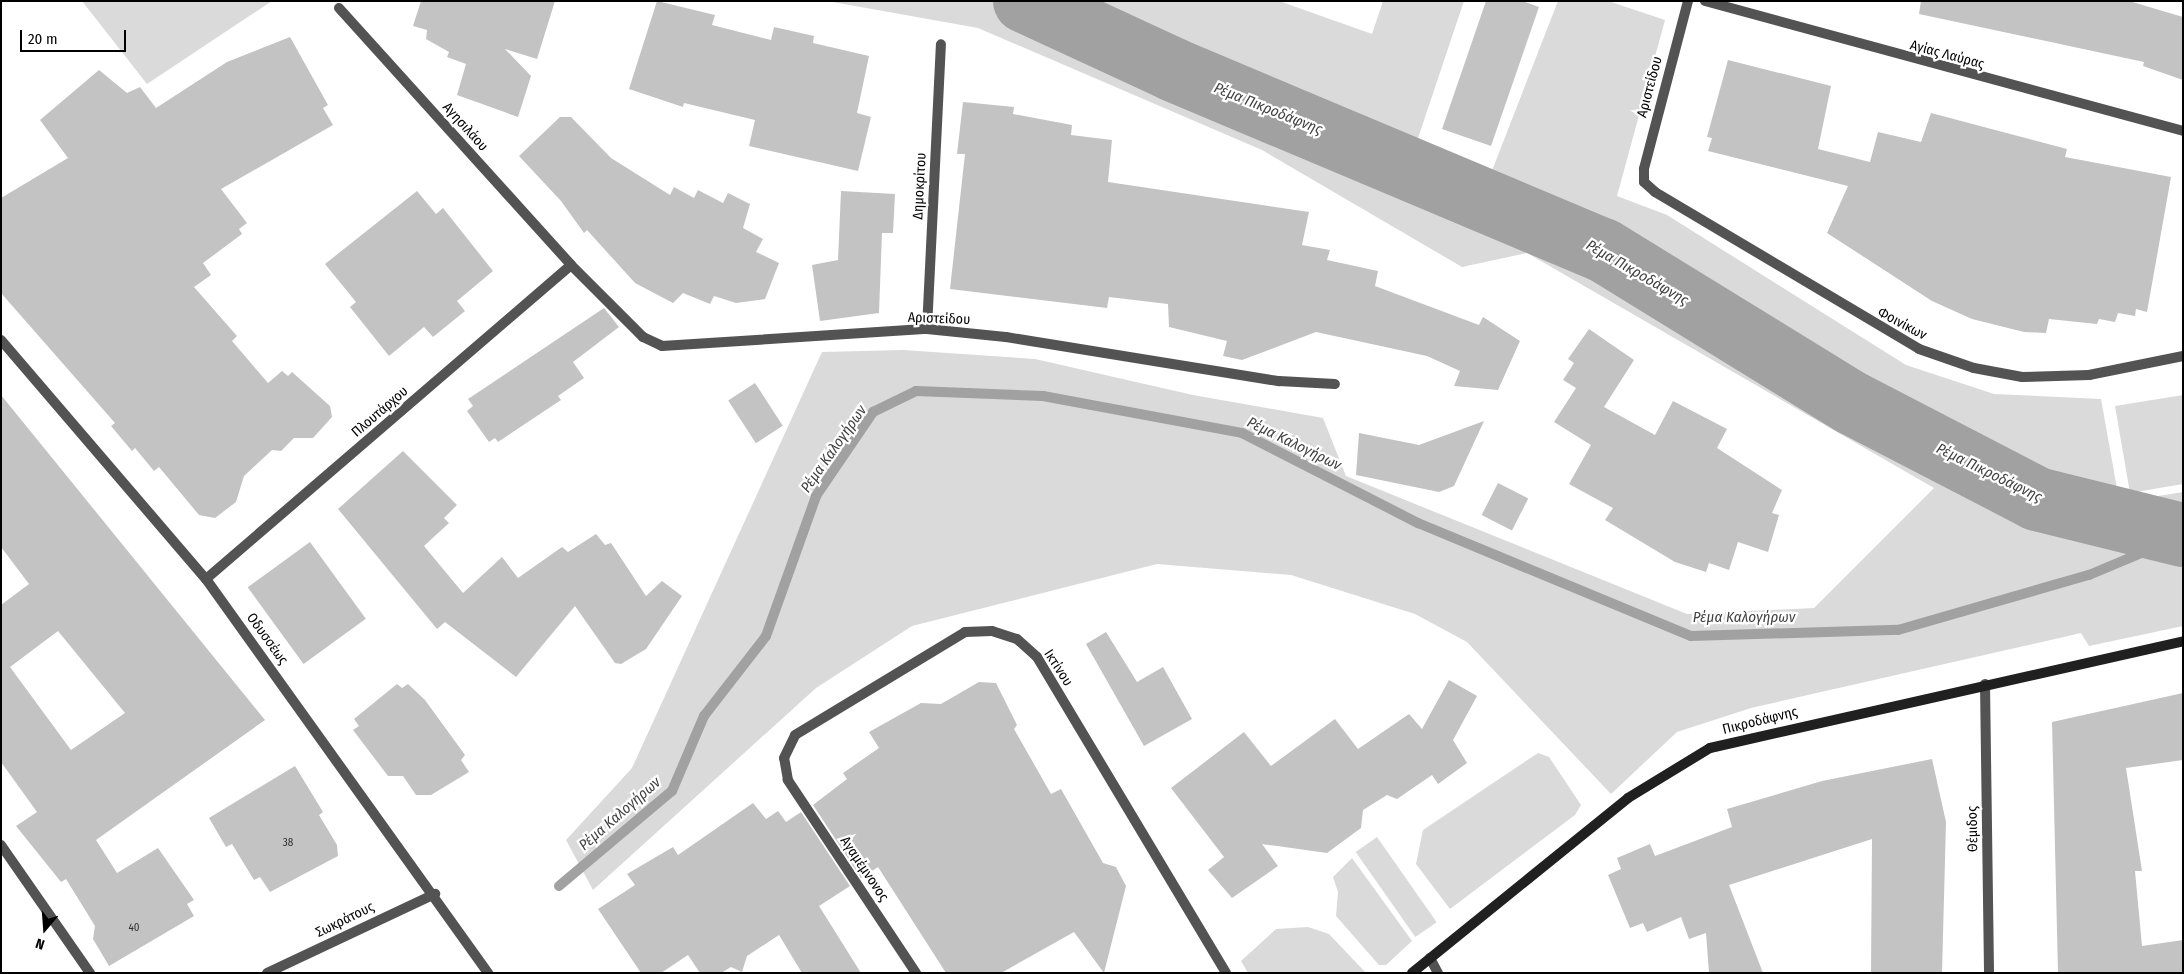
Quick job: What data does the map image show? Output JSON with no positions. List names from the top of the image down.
{
  "streets": {
    "street": [
      "Αγίας Λαύρας",
      "Αριστείδου",
      "Αγησιλάου",
      "Δημοκρίτου",
      "Φοινίκων",
      "Πλουτάρχου",
      "Οδυσσέως",
      "Ικτίνου",
      "Πικροδάφνης",
      "Θέμιδος",
      "Αγαμέμνονος",
      "Σωκράτους"
    ]
  },
  "crossings": [
    ["Αριστείδου", "Αγησιλάου"],
    ["Αριστείδου", "Δημοκρίτου"],
    ["Αριστείδου", "Φοινίκων"],
    ["Αριστείδου", "Πλουτάρχου"],
    ["Αγησιλάου", "Πλουτάρχου"],
    ["Πλουτάρχου", "Οδυσσέως"],
    ["Οδυσσέως", "Σωκράτους"],
    ["Ικτίνου", "Αγαμέμνονος"],
    ["Πικροδάφνης", "Θέμιδος"]
  ],
  "water": ["Ρέμα Πικροδάφνης", "Ρέμα Καλογήρων"],
  "house_numbers": ["38", "40"],
  "scale_bar": "20 m",
  "north": "bottom"
}
